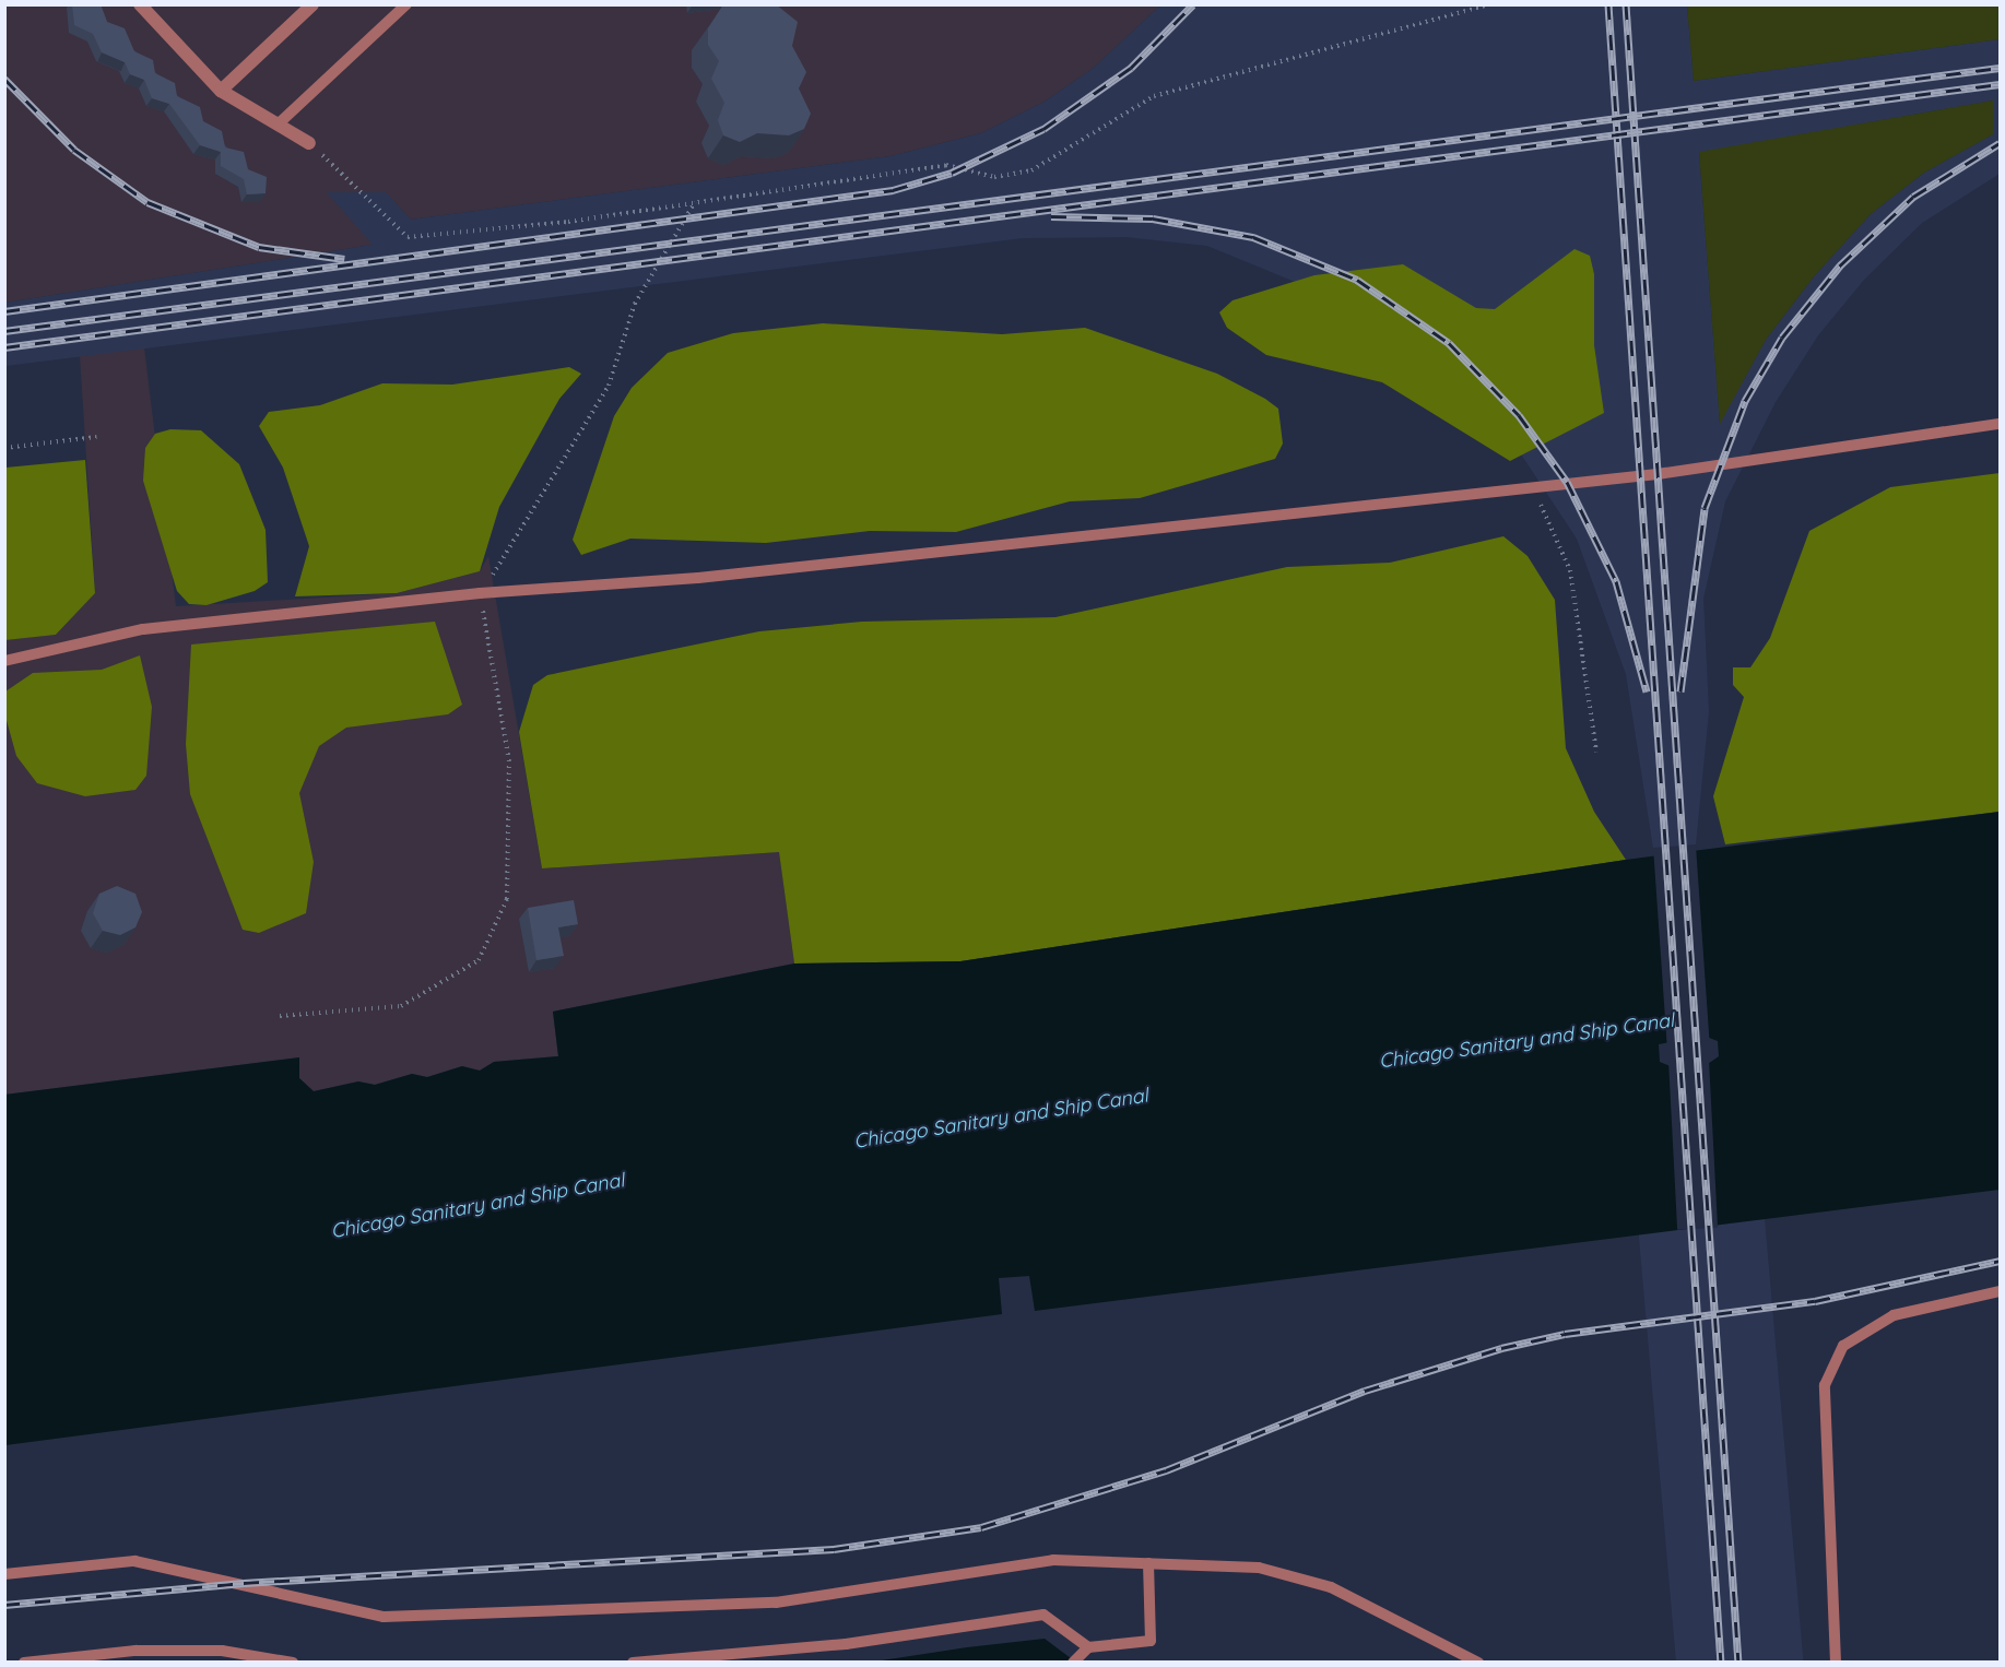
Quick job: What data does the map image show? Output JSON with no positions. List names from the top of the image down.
{
  "water": ["Chicago Sanitary and Ship Canal"]
}
